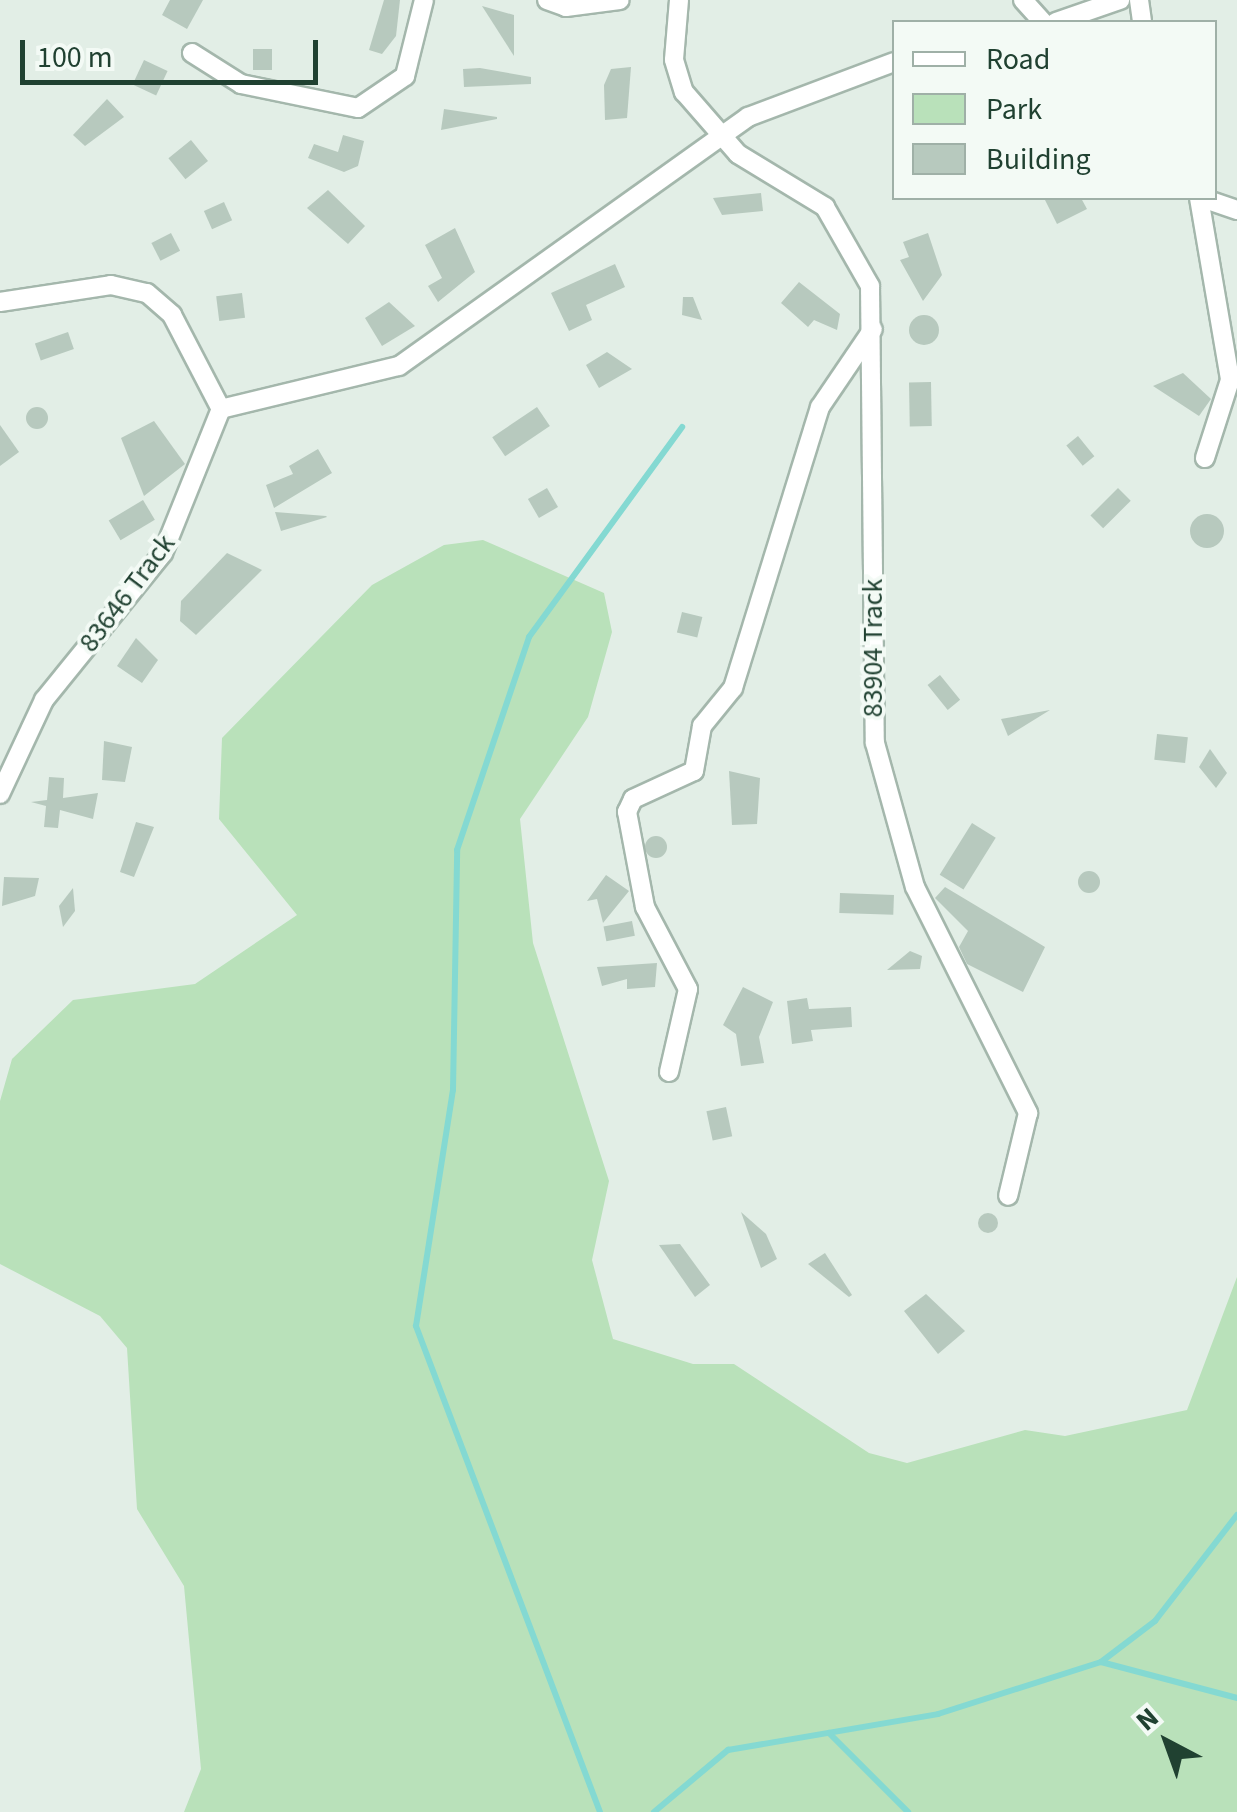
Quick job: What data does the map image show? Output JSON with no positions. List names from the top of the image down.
{
  "streets": {
    "street": ["83646 Track", "83904 Track"]
  },
  "legend": ["Road", "Park", "Building"],
  "scale_bar": "100 m",
  "north": "top left"
}
